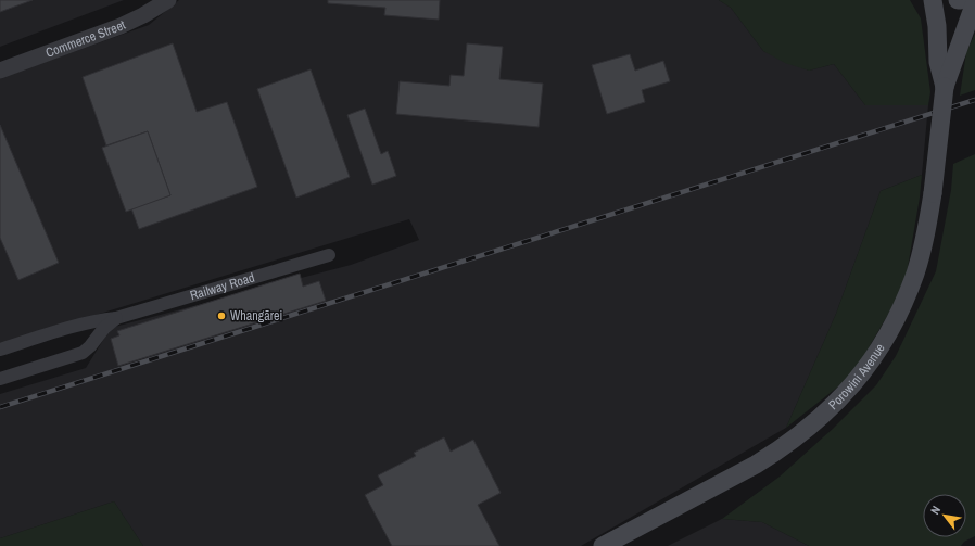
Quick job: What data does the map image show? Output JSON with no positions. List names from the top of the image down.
{
  "streets": {
    "main road": ["Porowini Avenue"],
    "street": ["Commerce Street", "Railway Road"]
  },
  "places": ["Whangārei"],
  "north": "top left"
}
